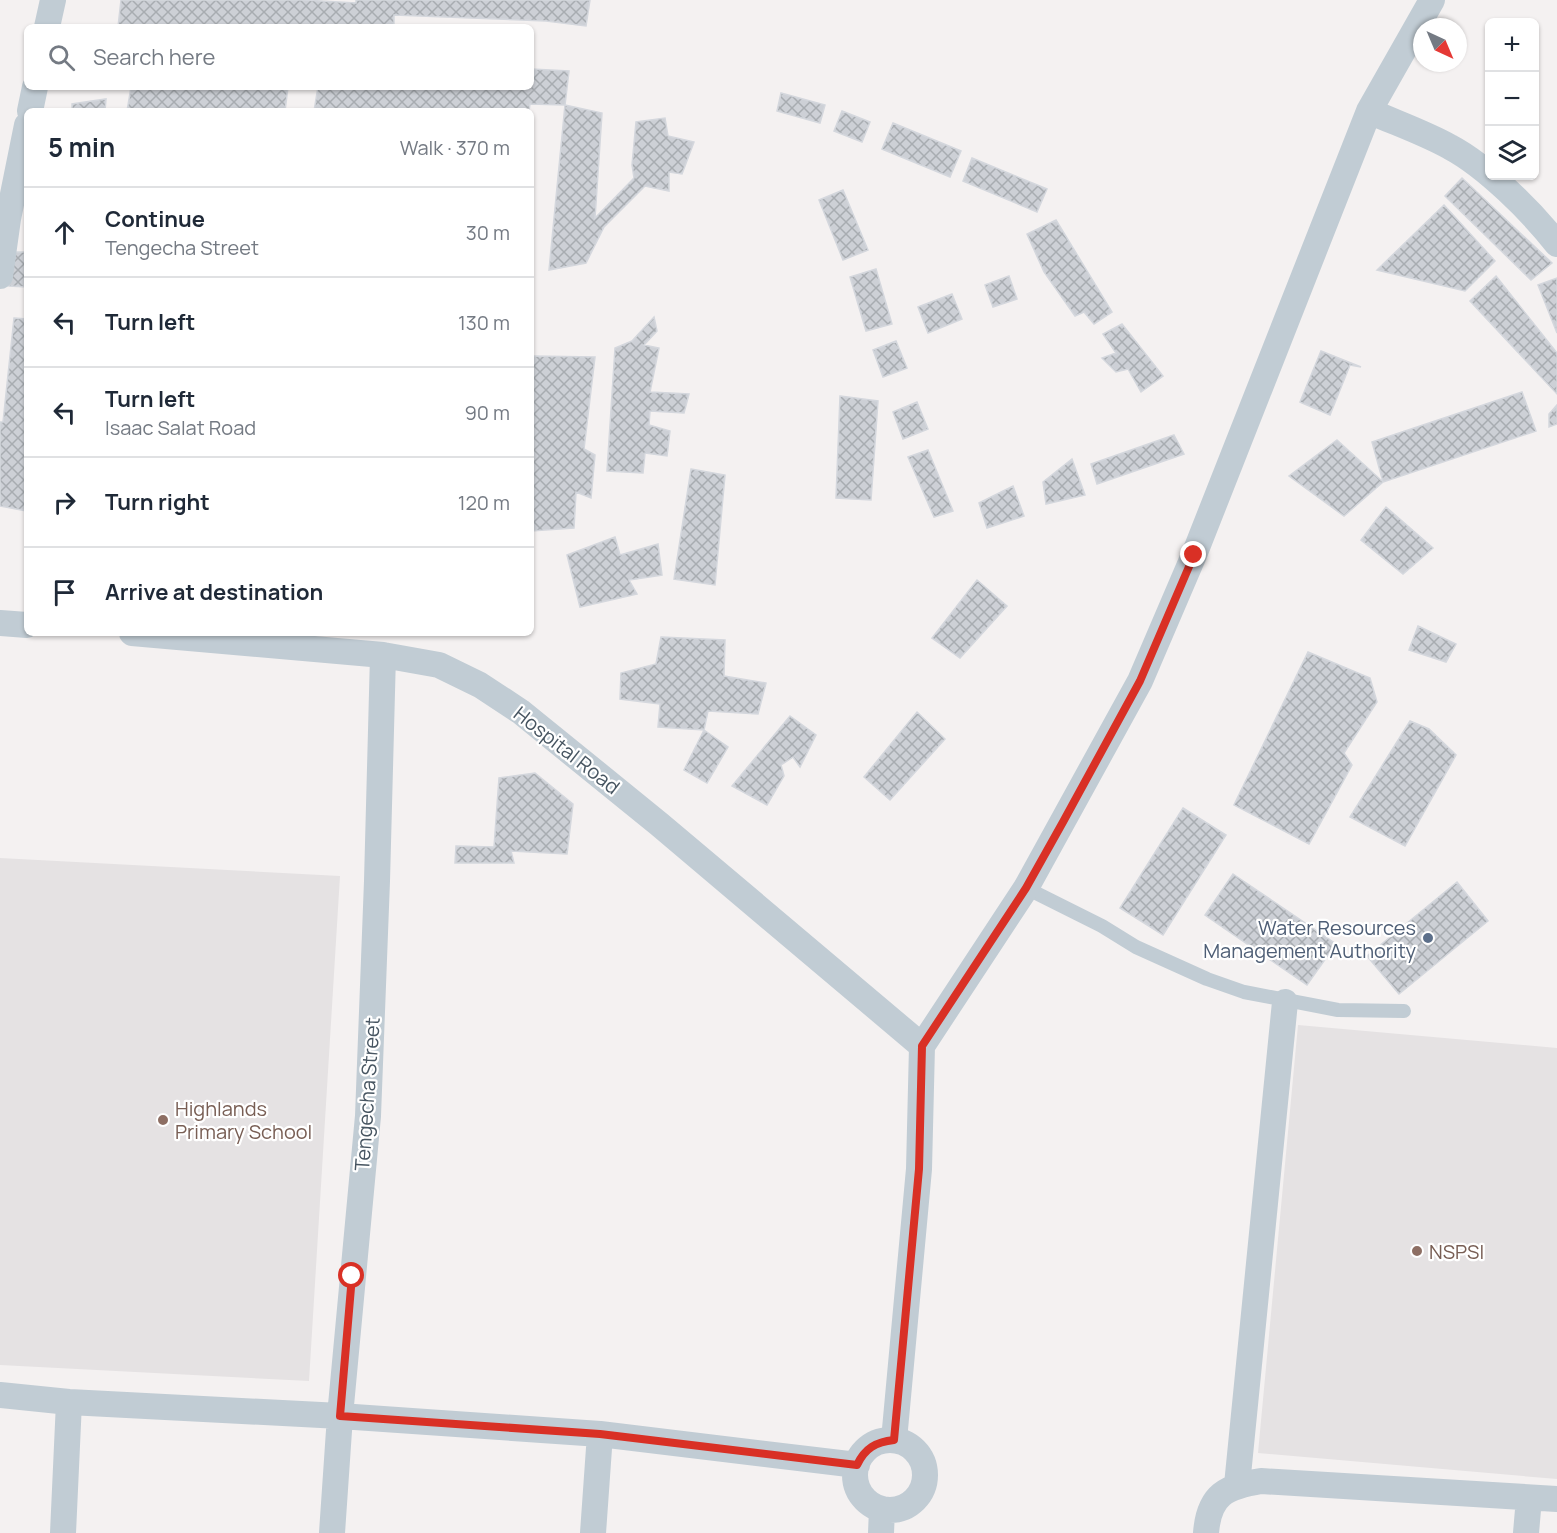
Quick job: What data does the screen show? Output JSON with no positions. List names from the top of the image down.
{
  "streets": {
    "street": ["Hospital Road", "Tengecha Street"]
  },
  "crossings": [
    ["Hospital Road", "Tengecha Street"]
  ],
  "places": ["Water Resources Management Authority", "Highlands Primary School", "NSPSI"],
  "north": "bottom right",
  "page": {
    "map_buttons": ["+", "−"],
    "search": "Search here",
    "heading": ["5 min", "Walk · 370 m"],
    "list": [
      ["Continue", "Tengecha Street", "30 m"],
      ["Turn left", "130 m"],
      ["Turn left", "Isaac Salat Road", "90 m"],
      ["Turn right", "120 m"],
      "Arrive at destination"
    ]
  }
}
